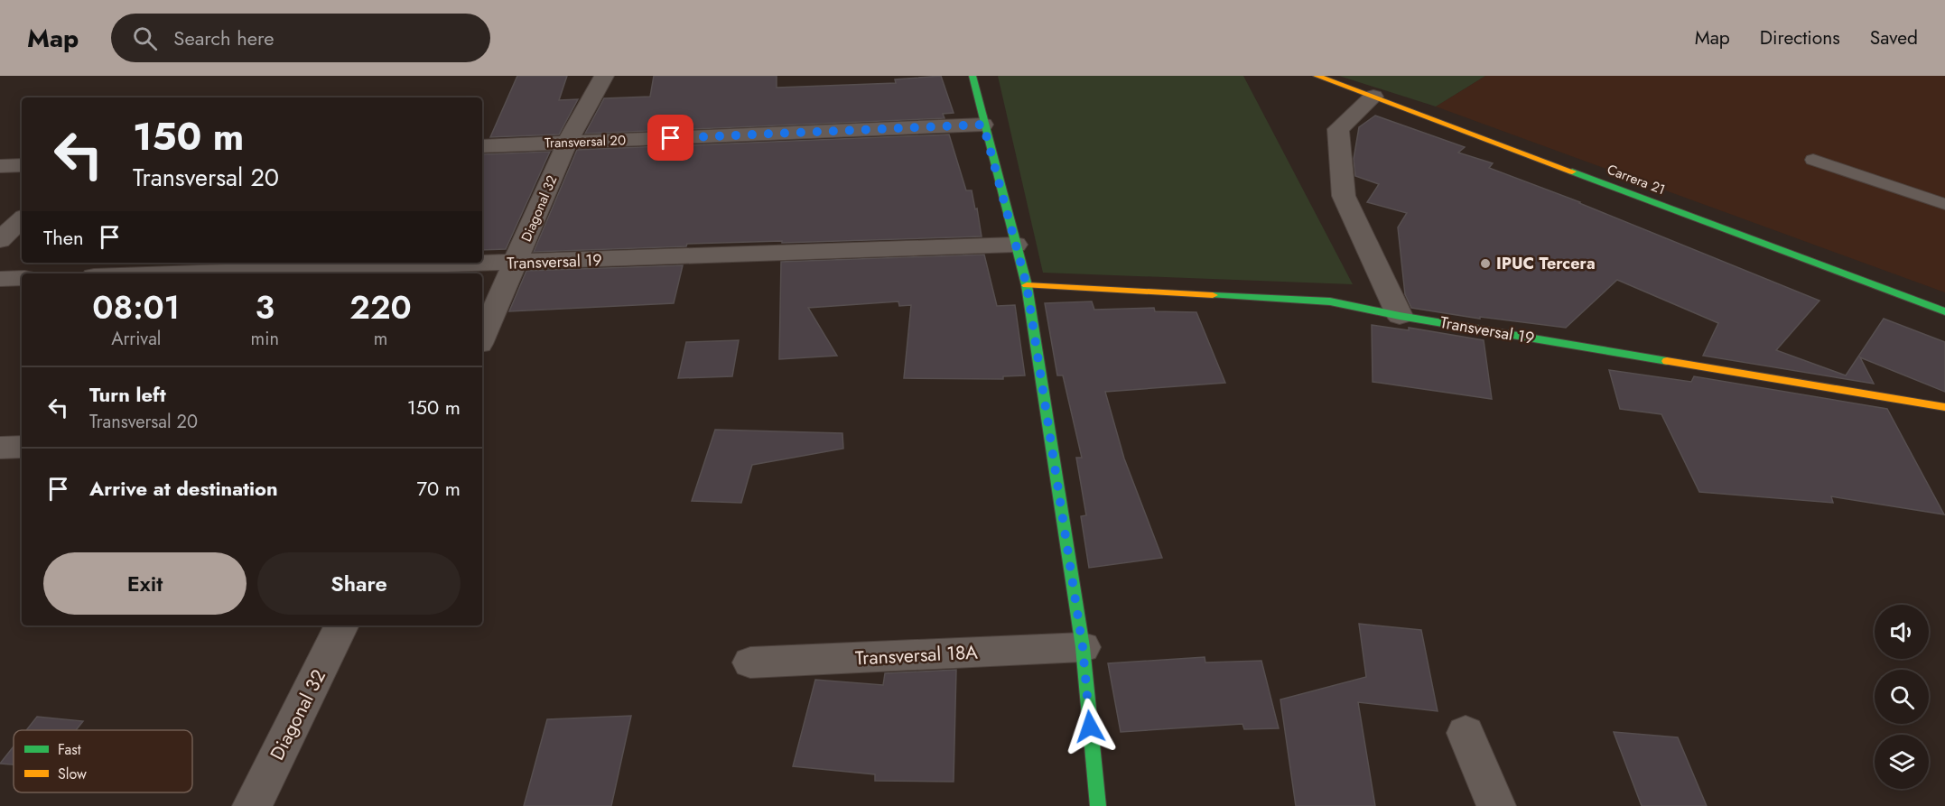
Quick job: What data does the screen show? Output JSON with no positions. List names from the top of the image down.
{
  "streets": {
    "street": [
      "Transversal 20",
      "Carrera 21",
      "Diagonal 32",
      "Transversal 19",
      "Transversal 18A"
    ]
  },
  "crossings": [
    ["Transversal 20", "Diagonal 32"],
    ["Diagonal 32", "Transversal 19"]
  ],
  "places": ["IPUC Tercera"],
  "legend": ["Fast", "Slow"],
  "page": {
    "header": "Map",
    "search": "Search here",
    "nav": ["Map", "Directions", "Saved"],
    "turn": ["150 m", "Transversal 20"],
    "then": "Then",
    "eta": [
      "08:01",
      "Arrival",
      "3",
      "min",
      "220",
      "m"
    ],
    "list": [
      {
        "name": "Turn left",
        "note": "Transversal 20",
        "value": "150 m"
      },
      {
        "name": "Arrive at destination",
        "value": "70 m"
      }
    ],
    "buttons": ["Exit", "Share"]
  }
}
